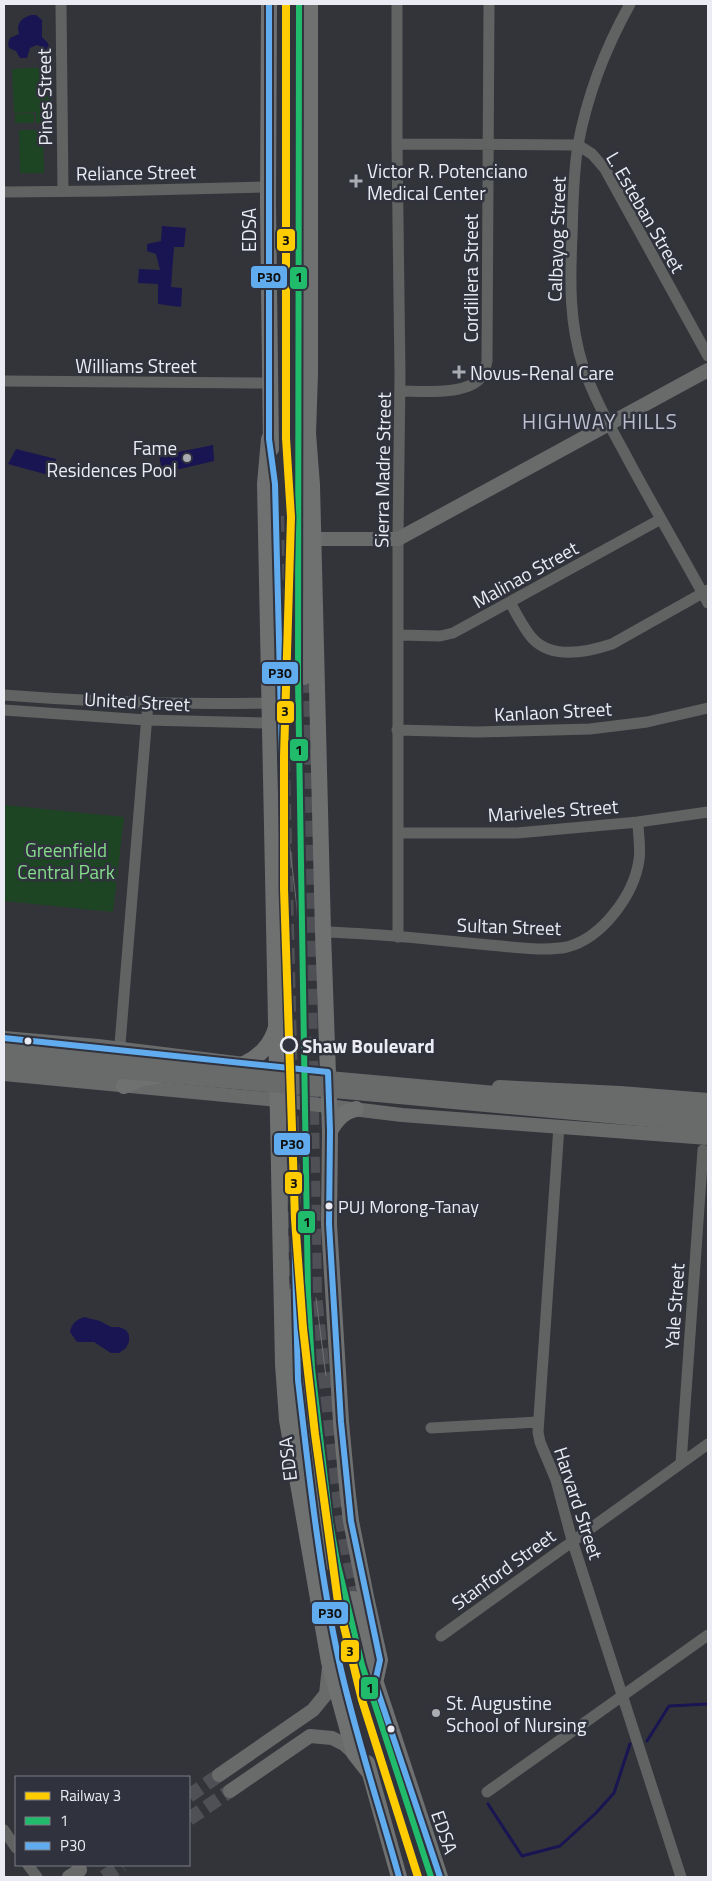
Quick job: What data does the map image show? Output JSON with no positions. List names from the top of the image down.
{
  "streets": {
    "highway": ["EDSA"],
    "street": [
      "Pines Street",
      "Reliance Street",
      "L. Esteban Street",
      "Calbayog Street",
      "Cordillera Street",
      "Williams Street",
      "Sierra Madre Street",
      "Malinao Street",
      "United Street",
      "Kanlaon Street",
      "Mariveles Street",
      "Sultan Street",
      "Yale Street",
      "Harvard Street",
      "Stanford Street"
    ]
  },
  "crossings": [
    ["Pines Street", "Reliance Street"],
    ["Reliance Street", "EDSA"],
    ["L. Esteban Street", "Calbayog Street"],
    ["L. Esteban Street", "Cordillera Street"],
    ["L. Esteban Street", "Sierra Madre Street"],
    ["EDSA", "Williams Street"],
    ["Calbayog Street", "Malinao Street"],
    ["Cordillera Street", "Sierra Madre Street"],
    ["Sierra Madre Street", "Malinao Street"],
    ["Sierra Madre Street", "Kanlaon Street"],
    ["Sierra Madre Street", "Mariveles Street"],
    ["Sierra Madre Street", "Sultan Street"],
    ["Mariveles Street", "Sultan Street"],
    ["Yale Street", "Stanford Street"],
    ["Harvard Street", "Stanford Street"]
  ],
  "districts": ["HIGHWAY HILLS"],
  "parks": ["Greenfield Central Park"],
  "places": {
    "health": ["Victor R. Potenciano Medical Center", "Novus-Renal Care"],
    "other": [
      "Fame Residences Pool",
      "Shaw Boulevard",
      "PUJ Morong-Tanay",
      "St. Augustine School of Nursing"
    ]
  },
  "lines": ["rail line 3", "transit line 1", "transit line P30"],
  "legend": ["Railway 3", "1", "P30"]
}
